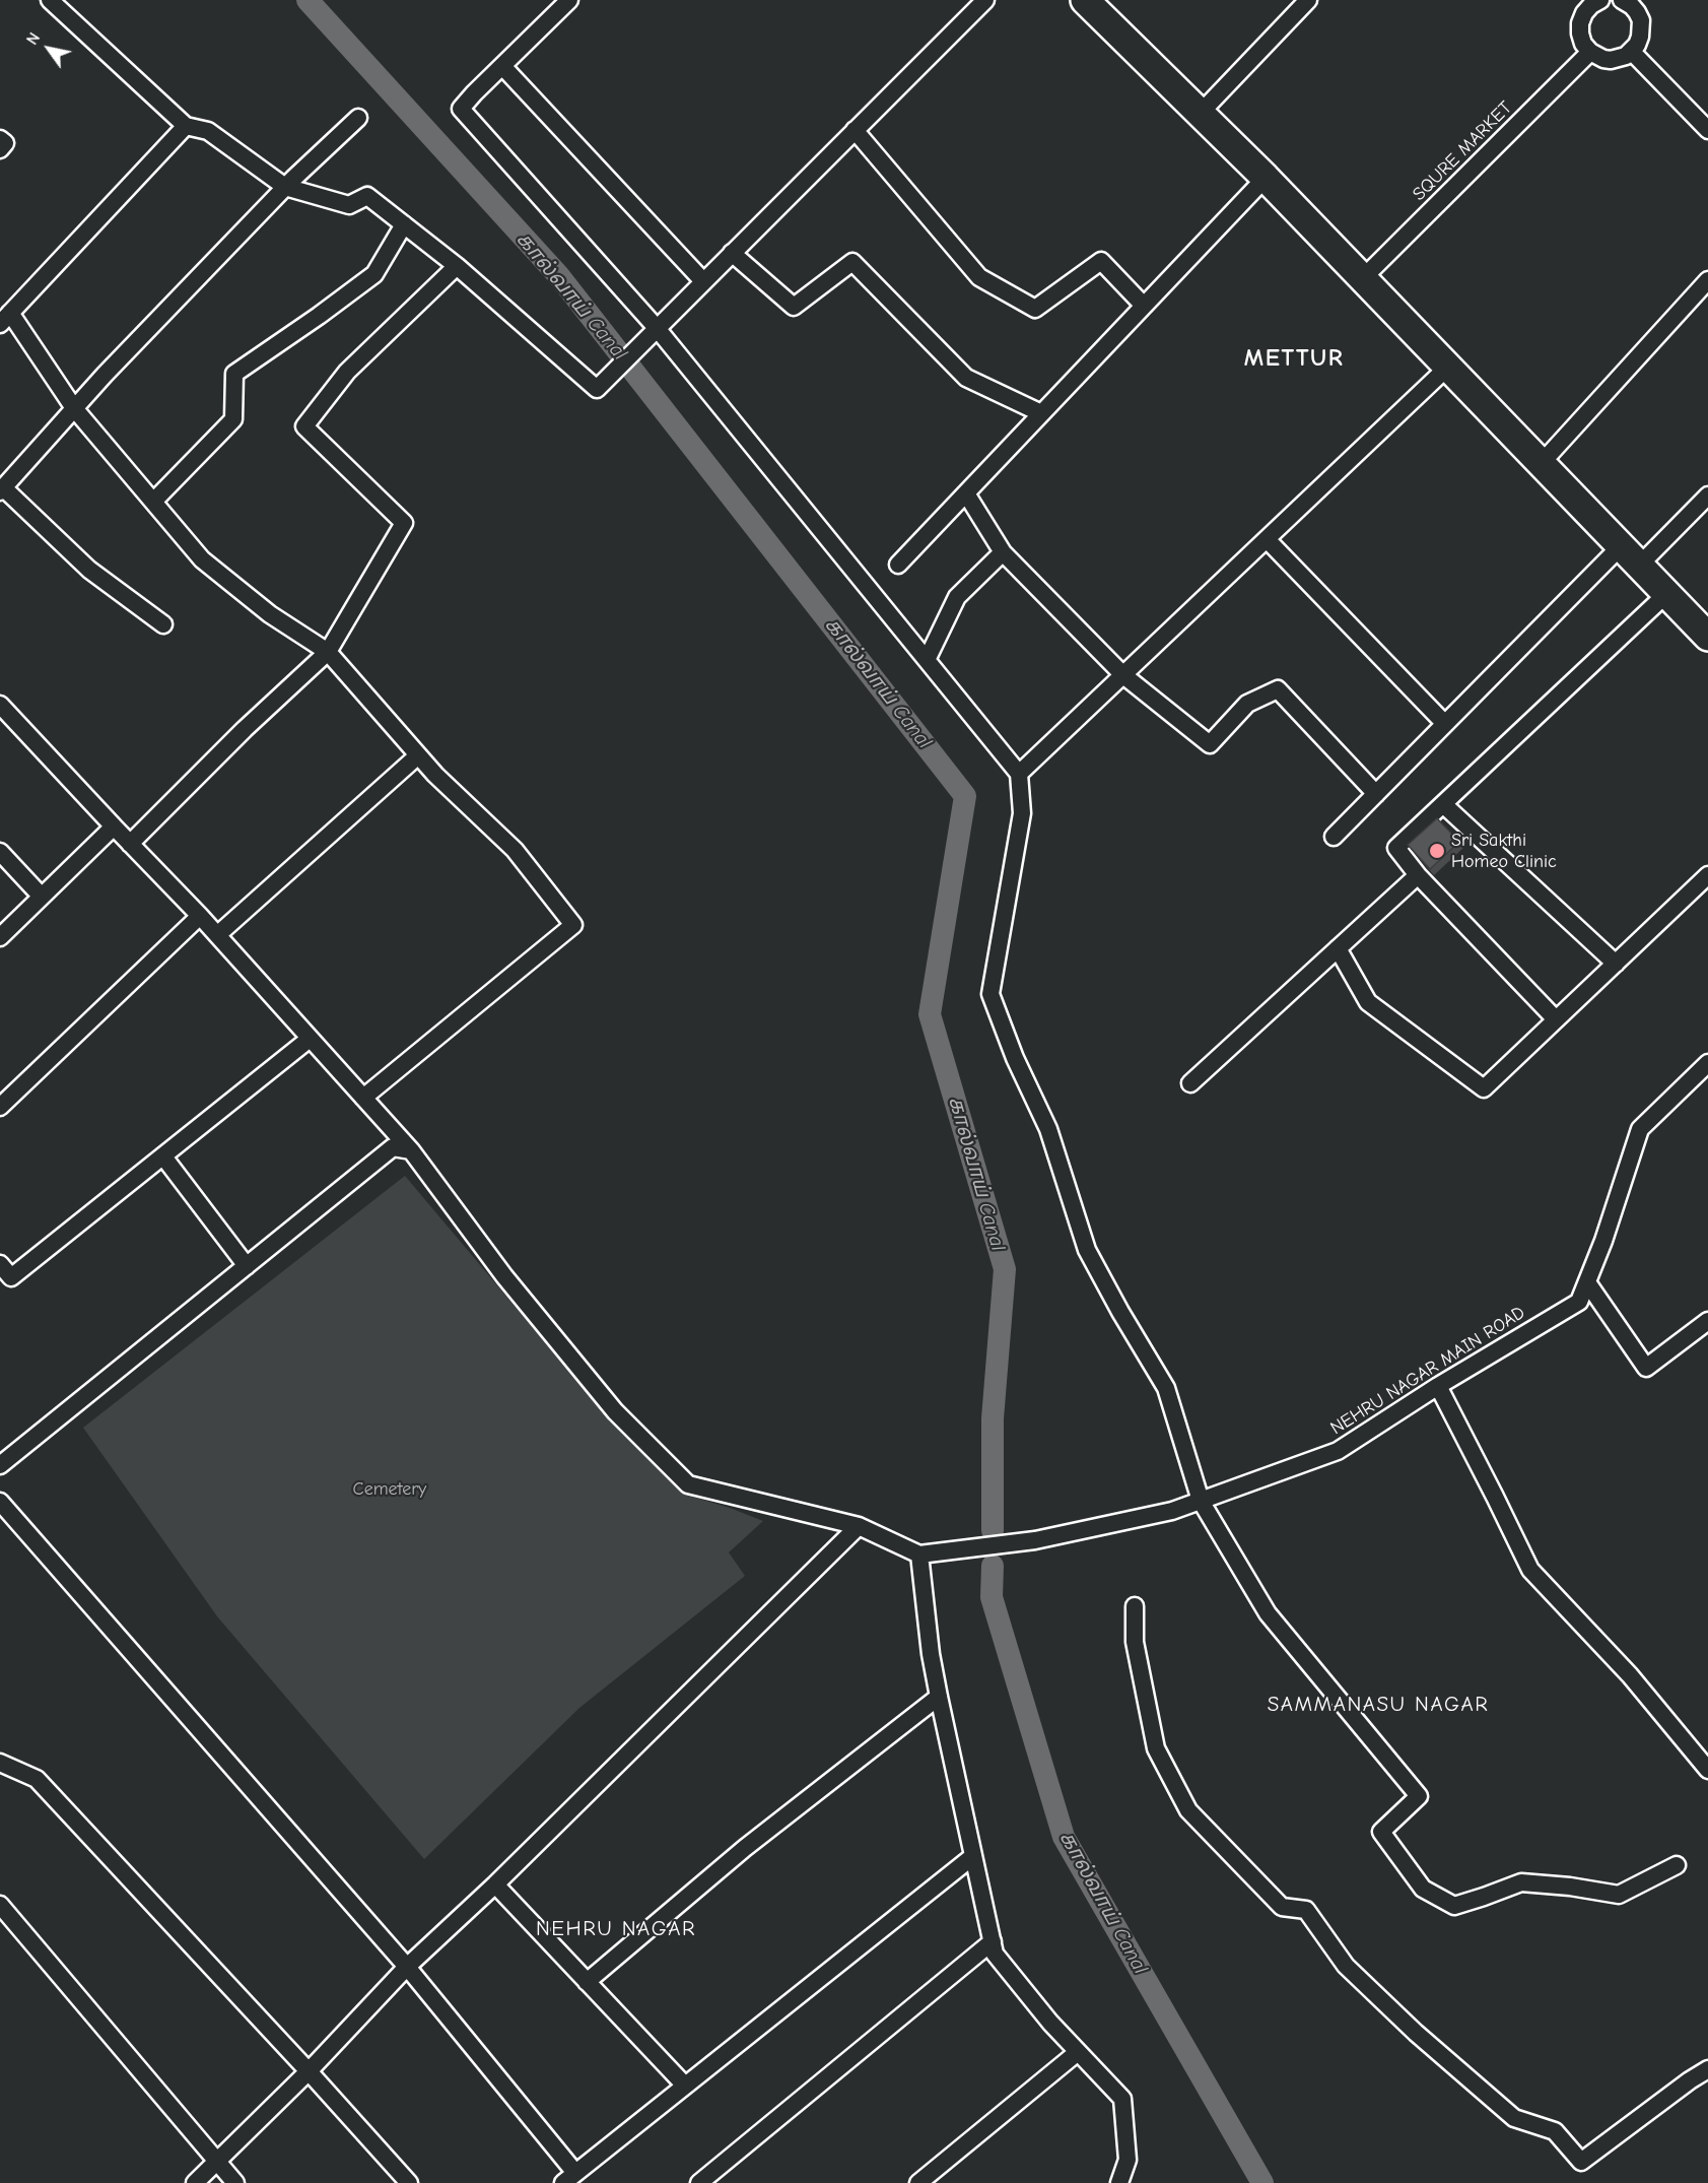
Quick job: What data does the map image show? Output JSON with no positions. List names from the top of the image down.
{
  "streets": {
    "street": ["SQURE MARKET", "NEHRU NAGAR MAIN ROAD"]
  },
  "districts": ["METTUR", "SAMMANASU NAGAR", "NEHRU NAGAR"],
  "water": ["கால்வாய் Canal"],
  "parks": ["Cemetery"],
  "places": ["Sri Sakthi Homeo Clinic"],
  "north": "top left"
}
